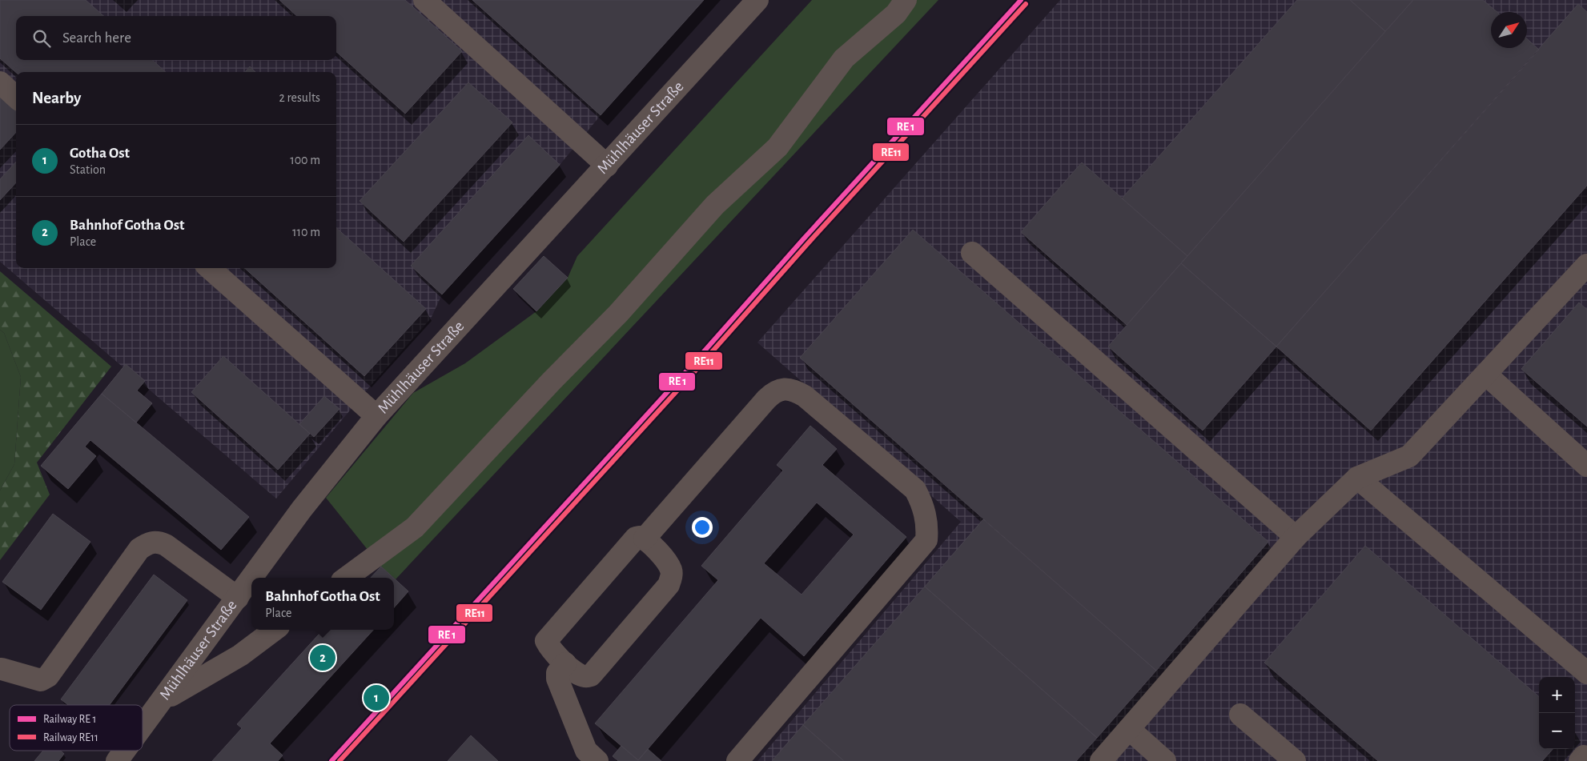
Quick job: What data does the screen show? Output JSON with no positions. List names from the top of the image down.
{
  "streets": {
    "lane": ["Mühlhäuser Straße"]
  },
  "lines": ["rail line RE11"],
  "legend": ["Railway RE 1", "Railway RE11"],
  "north": "top right",
  "page": {
    "search": "Search here",
    "heading": ["Nearby", "2 results"],
    "list": [
      {
        "mark": "1",
        "name": "Gotha Ost",
        "note": "Station",
        "value": "100 m"
      },
      {
        "mark": "2",
        "name": "Bahnhof Gotha Ost",
        "note": "Place",
        "value": "110 m"
      }
    ],
    "popup": ["Bahnhof Gotha Ost", "Place"],
    "pins": ["2", "1"],
    "map_buttons": ["+", "−"]
  }
}
